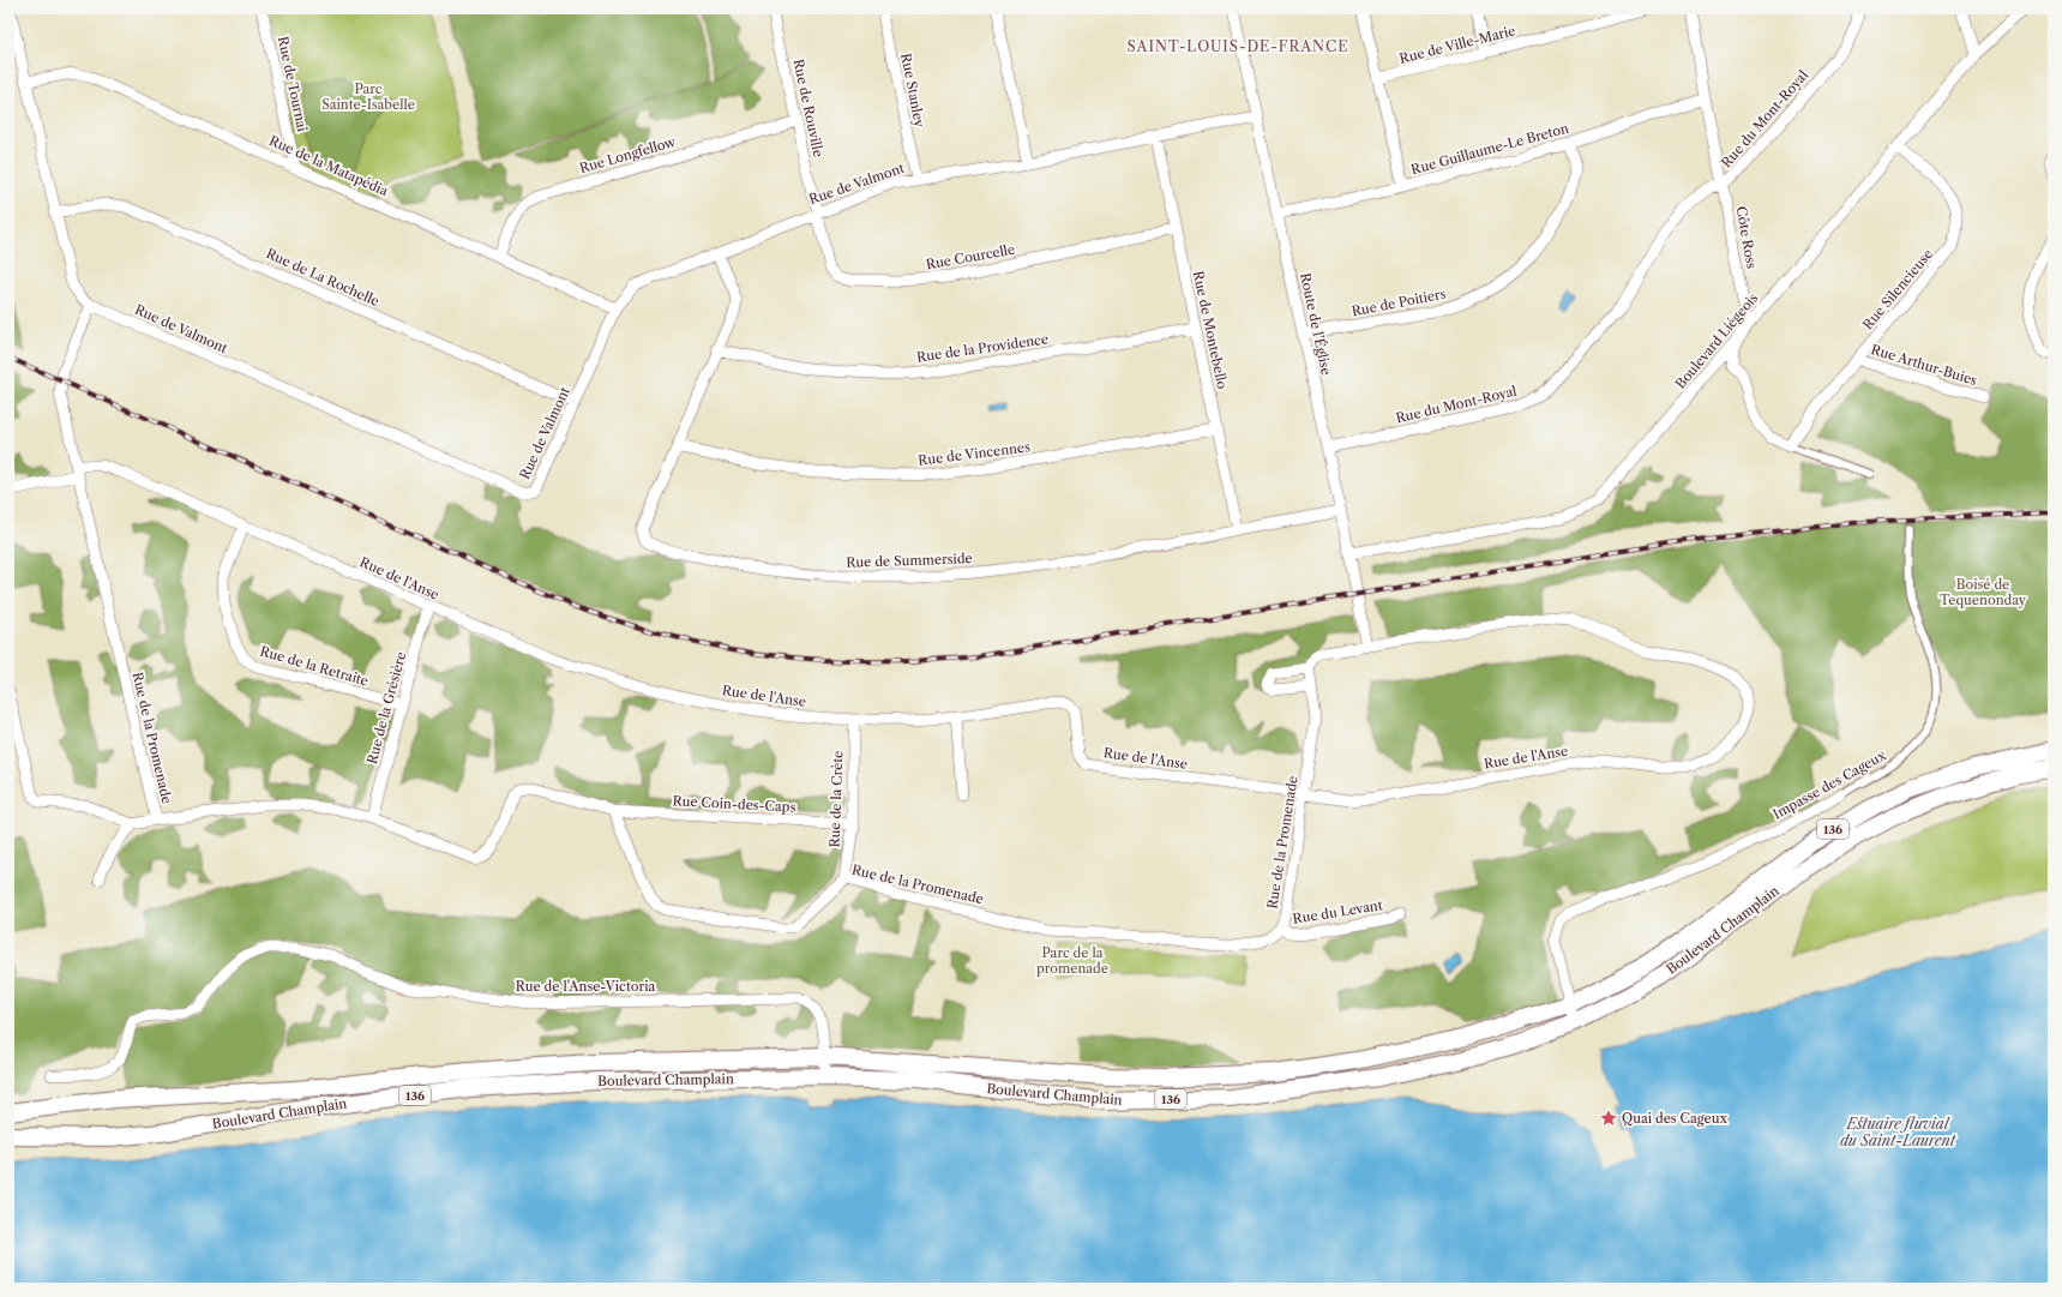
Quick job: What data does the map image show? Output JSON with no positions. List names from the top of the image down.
{
  "streets": {
    "main road": ["136", "Boulevard Champlain"],
    "street": [
      "Rue de Ville-Marie",
      "Rue de Tournai",
      "Rue Stanley",
      "Rue de Rouville",
      "Rue du Mont-Royal",
      "Rue Guillaume-Le Breton",
      "Rue Longfellow",
      "Rue de la Matapédia",
      "Rue de Valmont",
      "Côte Ross",
      "Rue Courcelle",
      "Rue de La Rochelle",
      "Rue Silencieuse",
      "Rue de Poitiers",
      "Route de l'Église",
      "Rue de Montebello",
      "Boulevard Liégeois",
      "Rue de la Providence",
      "Rue Arthur-Buies",
      "Rue de Vincennes",
      "Rue de Summerside",
      "Rue de l'Anse",
      "Rue de la Retraite",
      "Rue de la Grésière",
      "Rue de la Promenade",
      "Impasse des Cageux",
      "Rue de la Crète",
      "Rue Coin-des-Caps",
      "Rue du Levant",
      "Rue de l'Anse-Victoria"
    ]
  },
  "crossings": [
    ["Rue de Tournai", "Rue de la Matapédia"],
    ["Rue Stanley", "Rue de Valmont"],
    ["Rue de Rouville", "Rue Longfellow"],
    ["Rue de Rouville", "Rue de Valmont"],
    ["Rue de Rouville", "Rue Courcelle"],
    ["Rue du Mont-Royal", "Côte Ross"],
    ["Rue du Mont-Royal", "Route de l'Église"],
    ["Rue Guillaume-Le Breton", "Côte Ross"],
    ["Rue Guillaume-Le Breton", "Rue de Poitiers"],
    ["Rue Guillaume-Le Breton", "Route de l'Église"],
    ["Rue Longfellow", "Rue de la Matapédia"],
    ["Rue de la Matapédia", "Rue de Valmont"],
    ["Rue de Valmont", "Rue Courcelle"],
    ["Rue de Valmont", "Rue de La Rochelle"],
    ["Rue de Valmont", "Route de l'Église"],
    ["Rue de Valmont", "Rue de Montebello"],
    ["Rue de Valmont", "Rue de Summerside"],
    ["Rue de Valmont", "Rue de la Promenade"],
    ["Côte Ross", "Rue Silencieuse"],
    ["Côte Ross", "Boulevard Liégeois"],
    ["Rue Courcelle", "Rue de Montebello"],
    ["Rue Silencieuse", "Boulevard Liégeois"],
    ["Rue Silencieuse", "Rue Arthur-Buies"],
    ["Rue de Poitiers", "Route de l'Église"],
    ["Route de l'Église", "Boulevard Liégeois"],
    ["Route de l'Église", "Rue de Summerside"],
    ["Route de l'Église", "Rue de l'Anse"],
    ["Rue de Montebello", "Rue de la Providence"],
    ["Rue de Montebello", "Rue de Vincennes"],
    ["Rue de Montebello", "Rue de Summerside"],
    ["Rue de la Providence", "Rue de Summerside"],
    ["Rue de Vincennes", "Rue de Summerside"],
    ["Rue de l'Anse", "Rue de la Retraite"],
    ["Rue de l'Anse", "Rue de la Grésière"],
    ["Rue de l'Anse", "Rue de la Promenade"],
    ["Rue de l'Anse", "Rue de la Crète"],
    ["Rue de la Retraite", "Rue de la Grésière"],
    ["Rue de la Grésière", "Rue de la Promenade"],
    ["Rue de la Promenade", "Rue de la Crète"],
    ["Rue de la Promenade", "Rue Coin-des-Caps"],
    ["Rue de la Promenade", "Rue du Levant"],
    ["Impasse des Cageux", "Boulevard Champlain"],
    ["Rue de la Crète", "Rue Coin-des-Caps"],
    ["Boulevard Champlain", "Rue de l'Anse-Victoria"]
  ],
  "districts": ["SAINT-LOUIS-DE-FRANCE"],
  "water": ["Estuaire fluvial du Saint-Laurent"],
  "parks": ["Parc Sainte-Isabelle", "Boisé de Tequenonday", "Parc de la promenade"],
  "places": {
    "place": ["Quai des Cageux"]
  }
}
